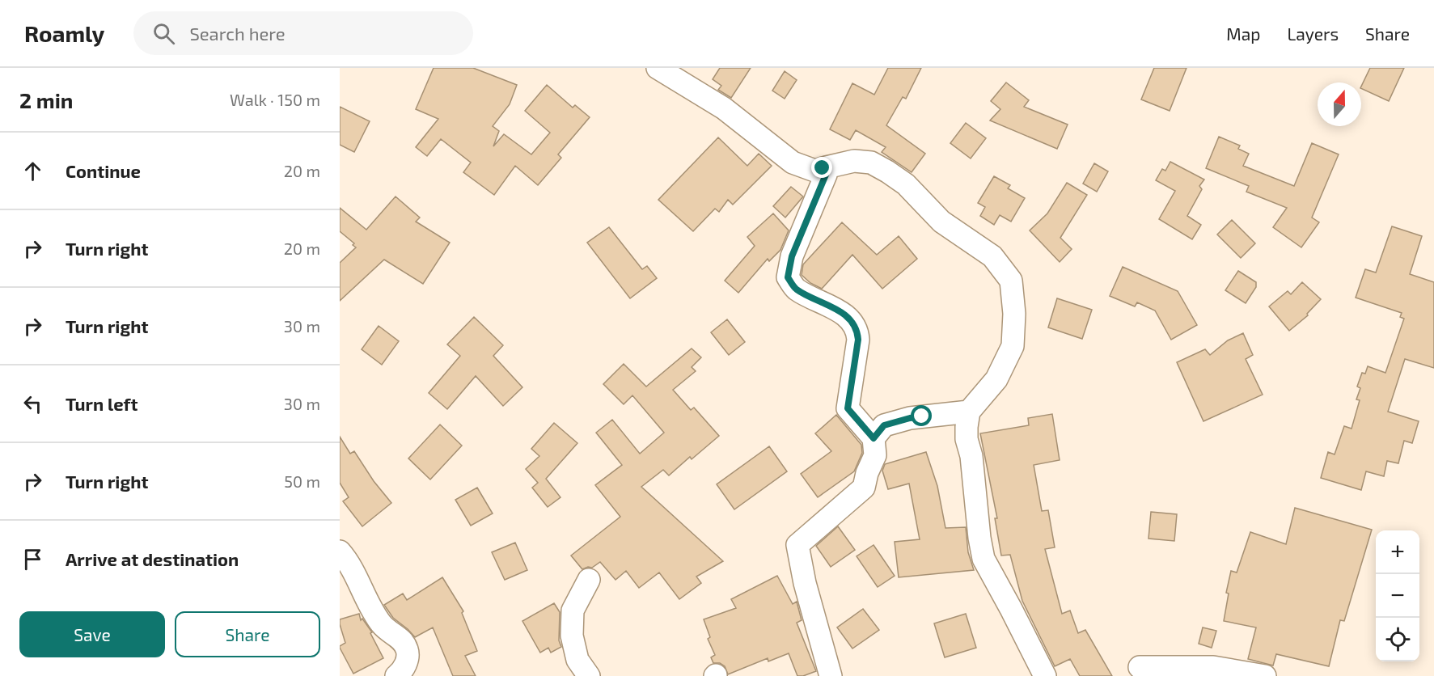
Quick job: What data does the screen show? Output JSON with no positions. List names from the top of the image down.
{
  "north": "top",
  "page": {
    "header": "Roamly",
    "search": "Search here",
    "nav": ["Map", "Layers", "Share"],
    "heading": ["2 min", "Walk · 150 m"],
    "list": [
      ["Continue", "20 m"],
      ["Turn right", "20 m"],
      ["Turn right", "30 m"],
      ["Turn left", "30 m"],
      ["Turn right", "50 m"],
      "Arrive at destination"
    ],
    "map_buttons": ["+", "−"],
    "buttons": ["Save", "Share"]
  }
}
